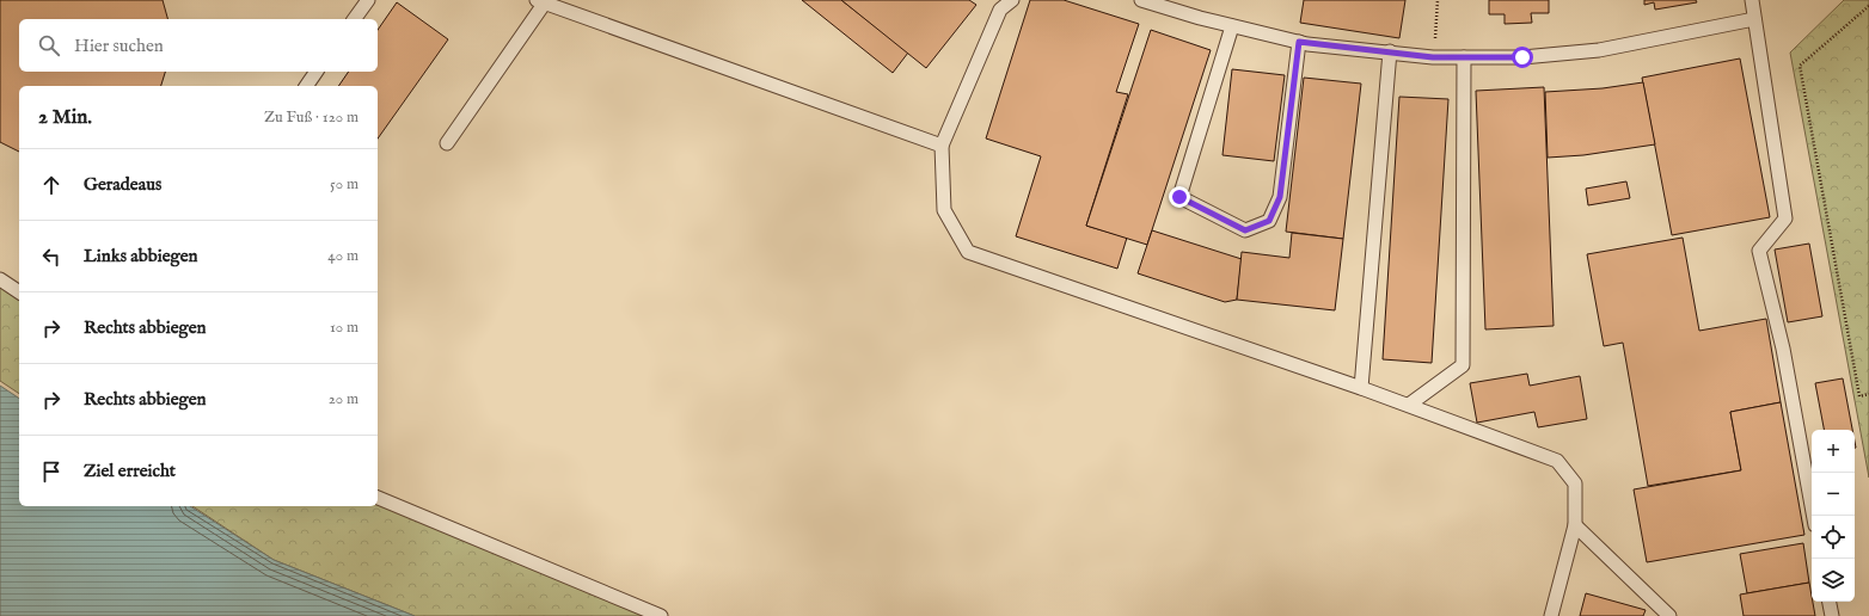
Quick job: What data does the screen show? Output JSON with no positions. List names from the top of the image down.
{
  "page": {
    "search": "Hier suchen",
    "heading": ["2 Min.", "Zu Fuß · 120 m"],
    "list": [
      ["Geradeaus", "50 m"],
      ["Links abbiegen", "40 m"],
      ["Rechts abbiegen", "10 m"],
      ["Rechts abbiegen", "20 m"],
      "Ziel erreicht"
    ],
    "map_buttons": ["+", "−"]
  }
}
